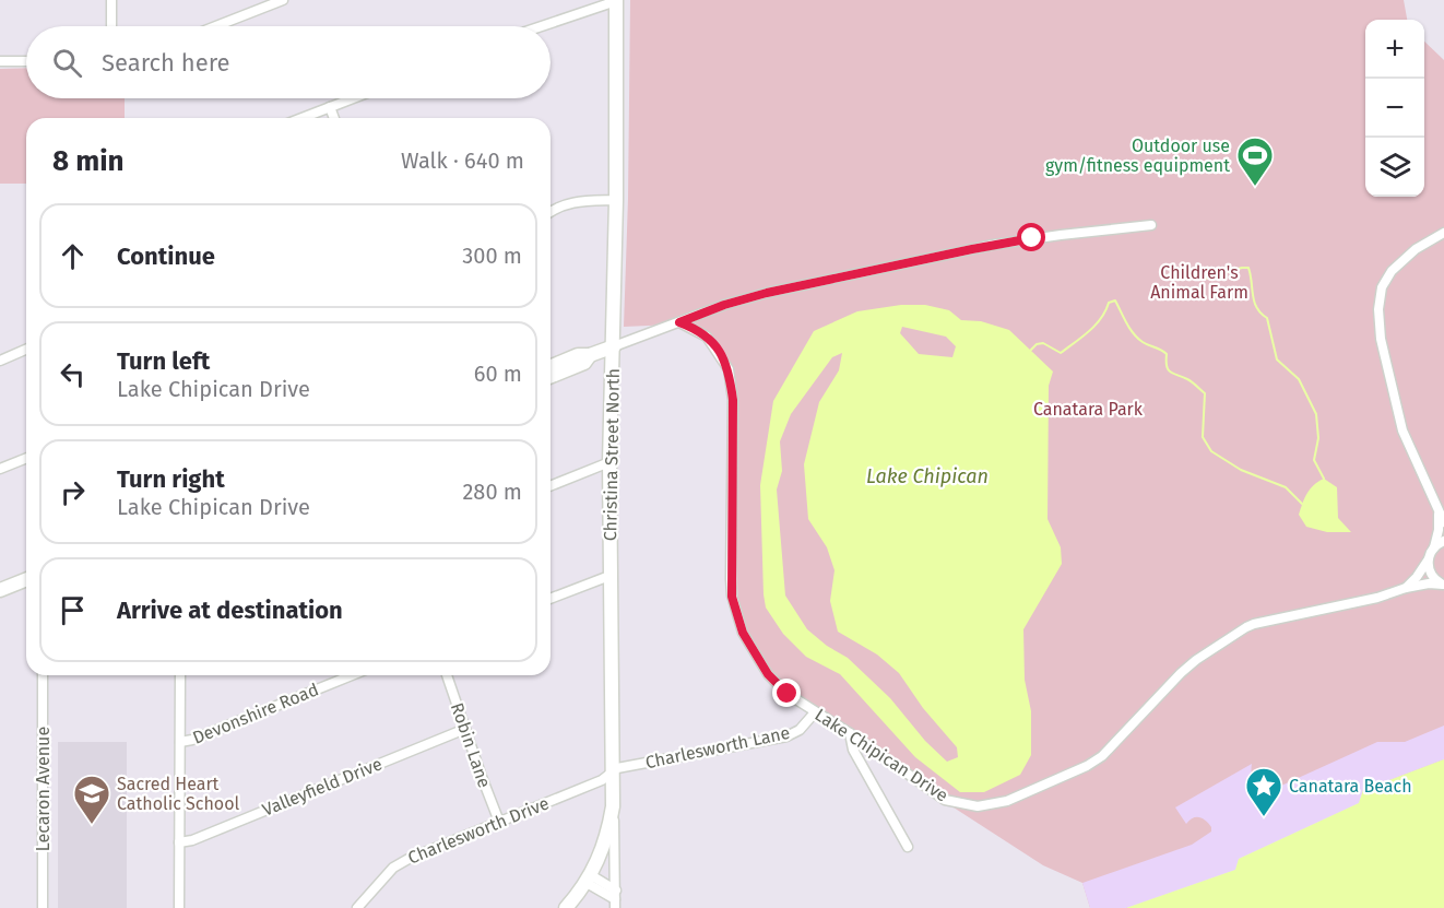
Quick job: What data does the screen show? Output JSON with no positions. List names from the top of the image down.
{
  "streets": {
    "street": [
      "Christina Street North",
      "Devonshire Road",
      "Robin Lane",
      "Charlesworth Lane",
      "Lake Chipican Drive",
      "Valleyfield Drive",
      "Lecaron Avenue",
      "Charlesworth Drive"
    ]
  },
  "crossings": [
    ["Christina Street North", "Charlesworth Lane"],
    ["Christina Street North", "Charlesworth Drive"],
    ["Robin Lane", "Valleyfield Drive"],
    ["Robin Lane", "Charlesworth Drive"],
    ["Charlesworth Lane", "Lake Chipican Drive"],
    ["Charlesworth Lane", "Charlesworth Drive"]
  ],
  "water": ["Lake Chipican"],
  "parks": ["Children's Animal Farm", "Canatara Park"],
  "places": {
    "sports": ["Outdoor use gym/fitness equipment"],
    "place": ["Canatara Beach"],
    "school or university": ["Sacred Heart Catholic School"]
  },
  "page": {
    "map_buttons": ["+", "−"],
    "search": "Search here",
    "heading": ["8 min", "Walk · 640 m"],
    "list": [
      ["Continue", "300 m"],
      ["Turn left", "Lake Chipican Drive", "60 m"],
      ["Turn right", "Lake Chipican Drive", "280 m"],
      "Arrive at destination"
    ]
  }
}
